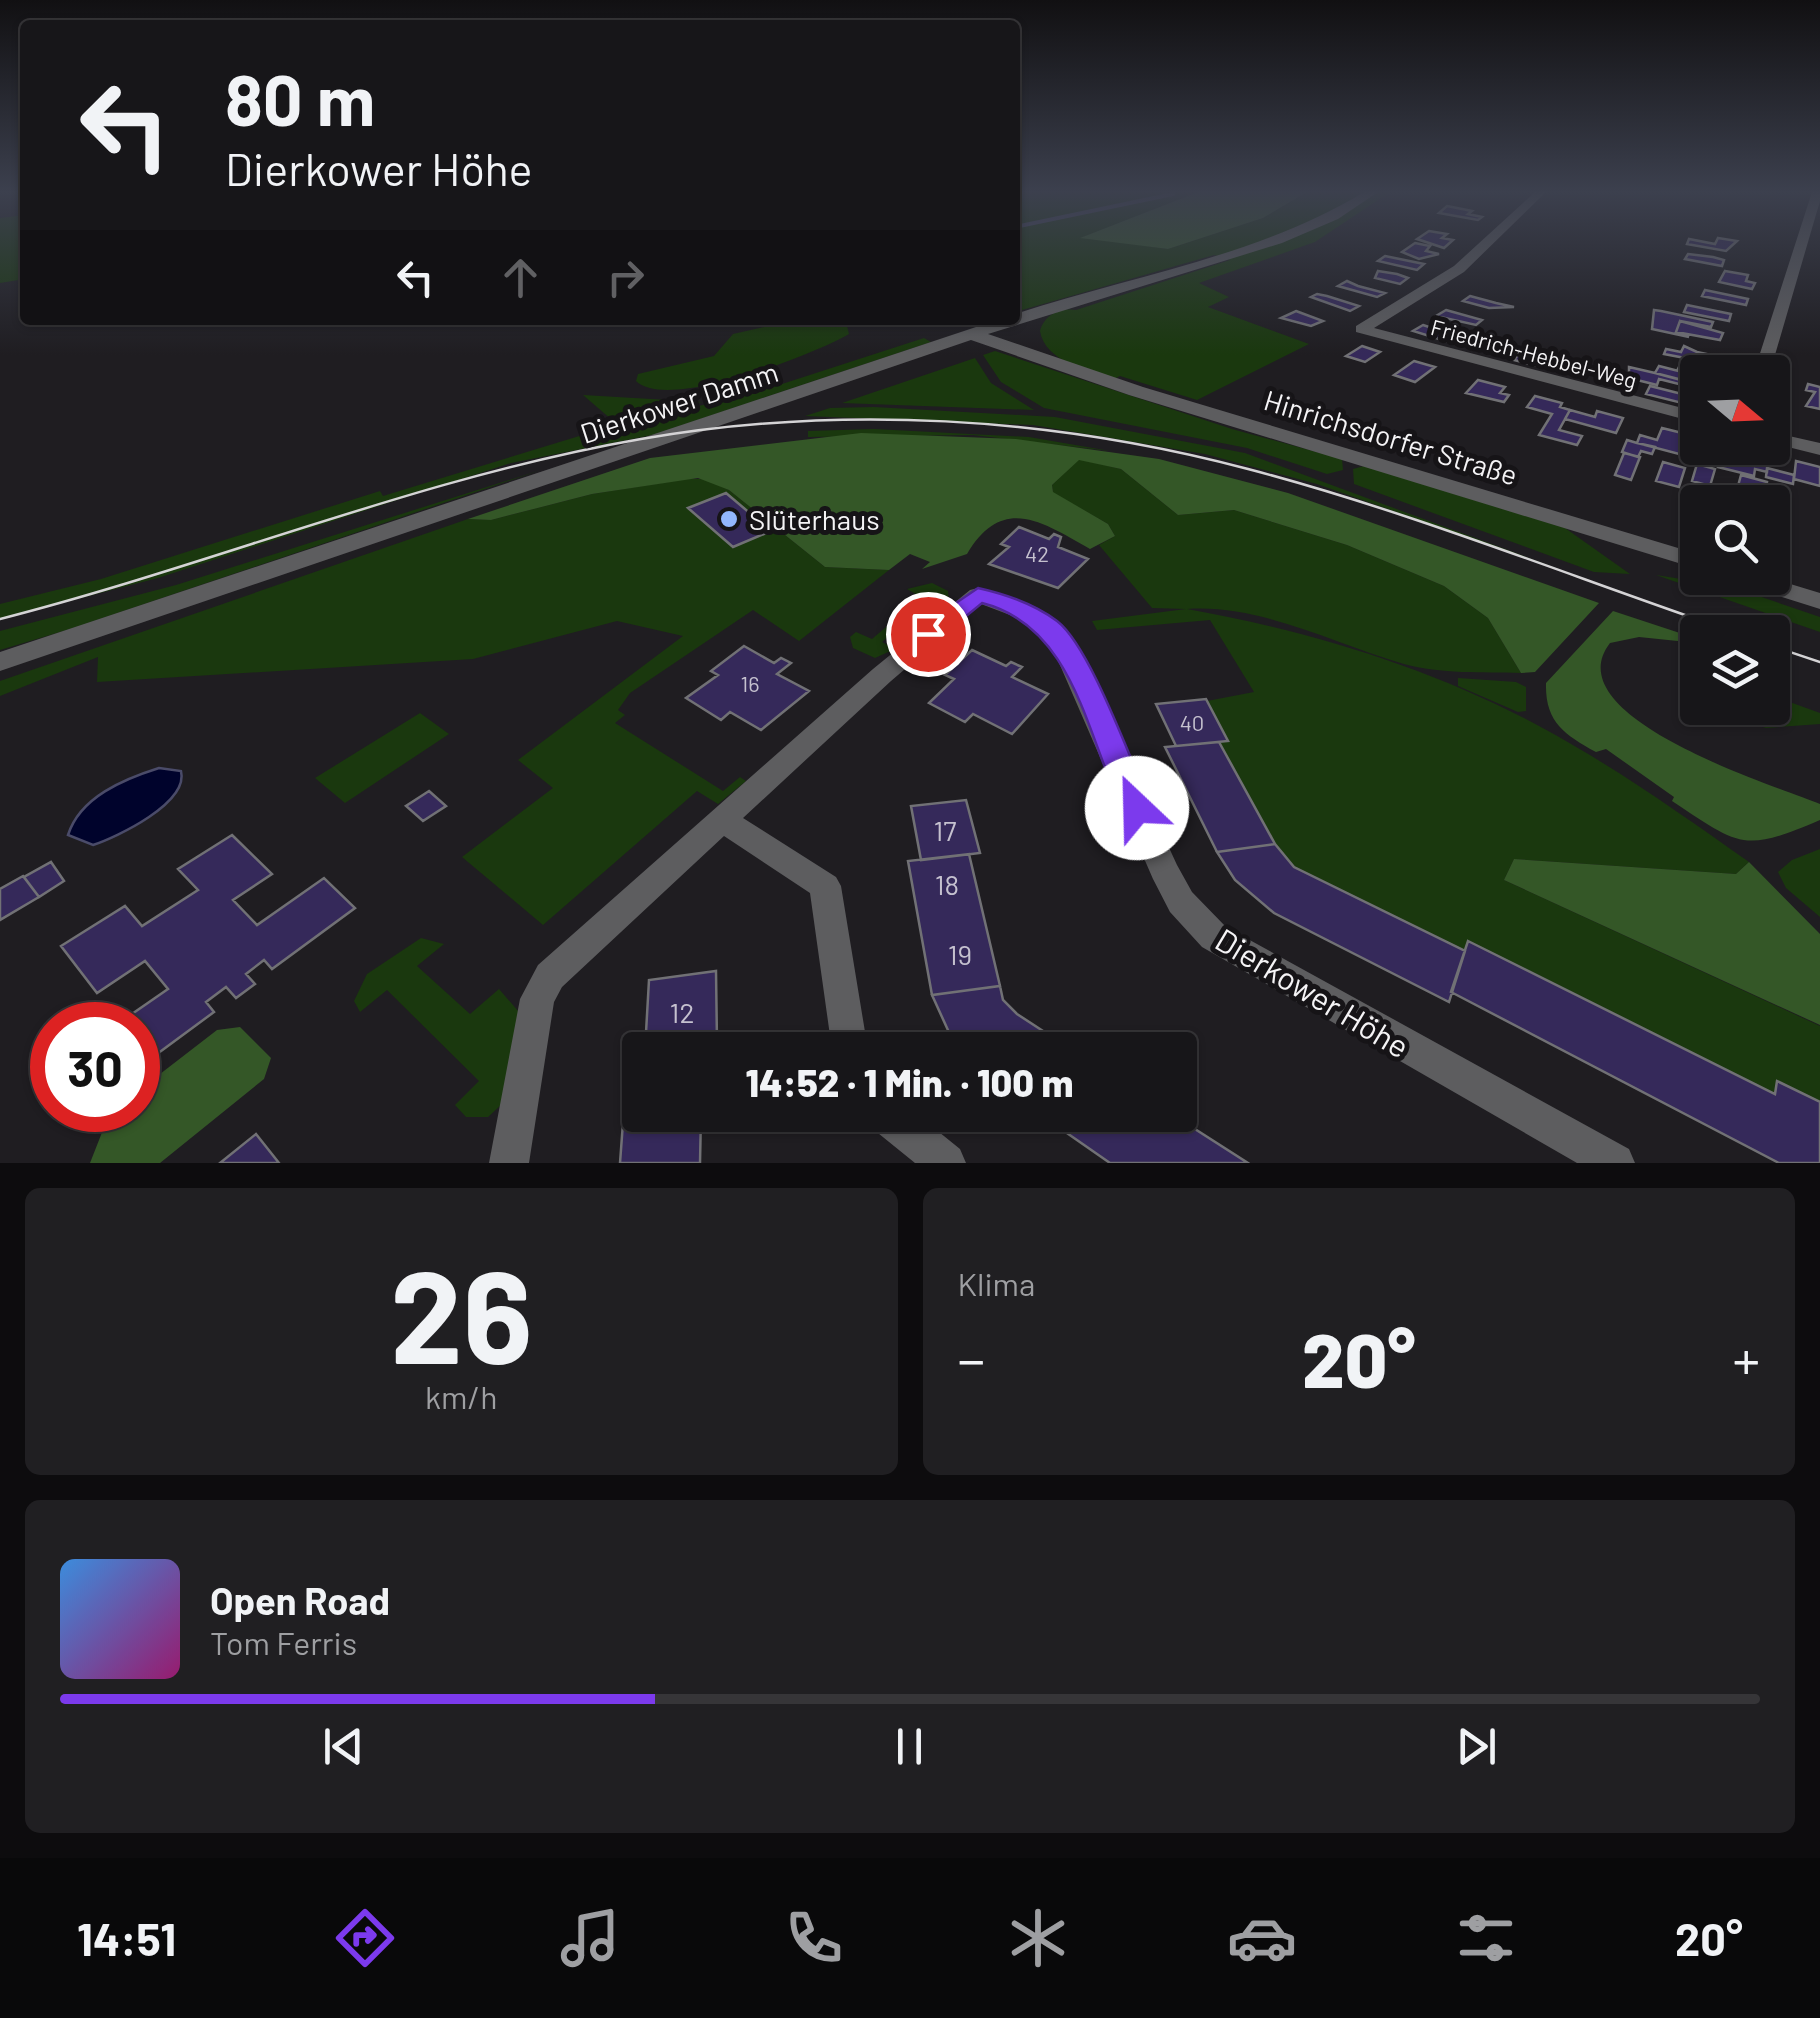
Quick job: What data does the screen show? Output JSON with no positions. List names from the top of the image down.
{
  "streets": {
    "street": [
      "Friedrich-Hebbel-Weg",
      "Dierkower Damm",
      "Hinrichsdorfer Straße",
      "Dierkower Höhe"
    ]
  },
  "crossings": [
    ["Dierkower Damm", "Hinrichsdorfer Straße"]
  ],
  "places": ["Slüterhaus"],
  "house_numbers": [
    "42",
    "16",
    "40",
    "17",
    "18",
    "19",
    "12"
  ],
  "north": "right",
  "page": {
    "turn": ["80 m", "Dierkower Höhe"],
    "limit": "30",
    "trip": "14:52 · 1 Min. · 100 m",
    "tile": [
      ["26", "km/h"],
      "Klima"
    ],
    "heat": ["−", "20°", "+"],
    "song": ["Open Road", "Tom Ferris"],
    "tabs": ["14:51", "20°"]
  }
}
